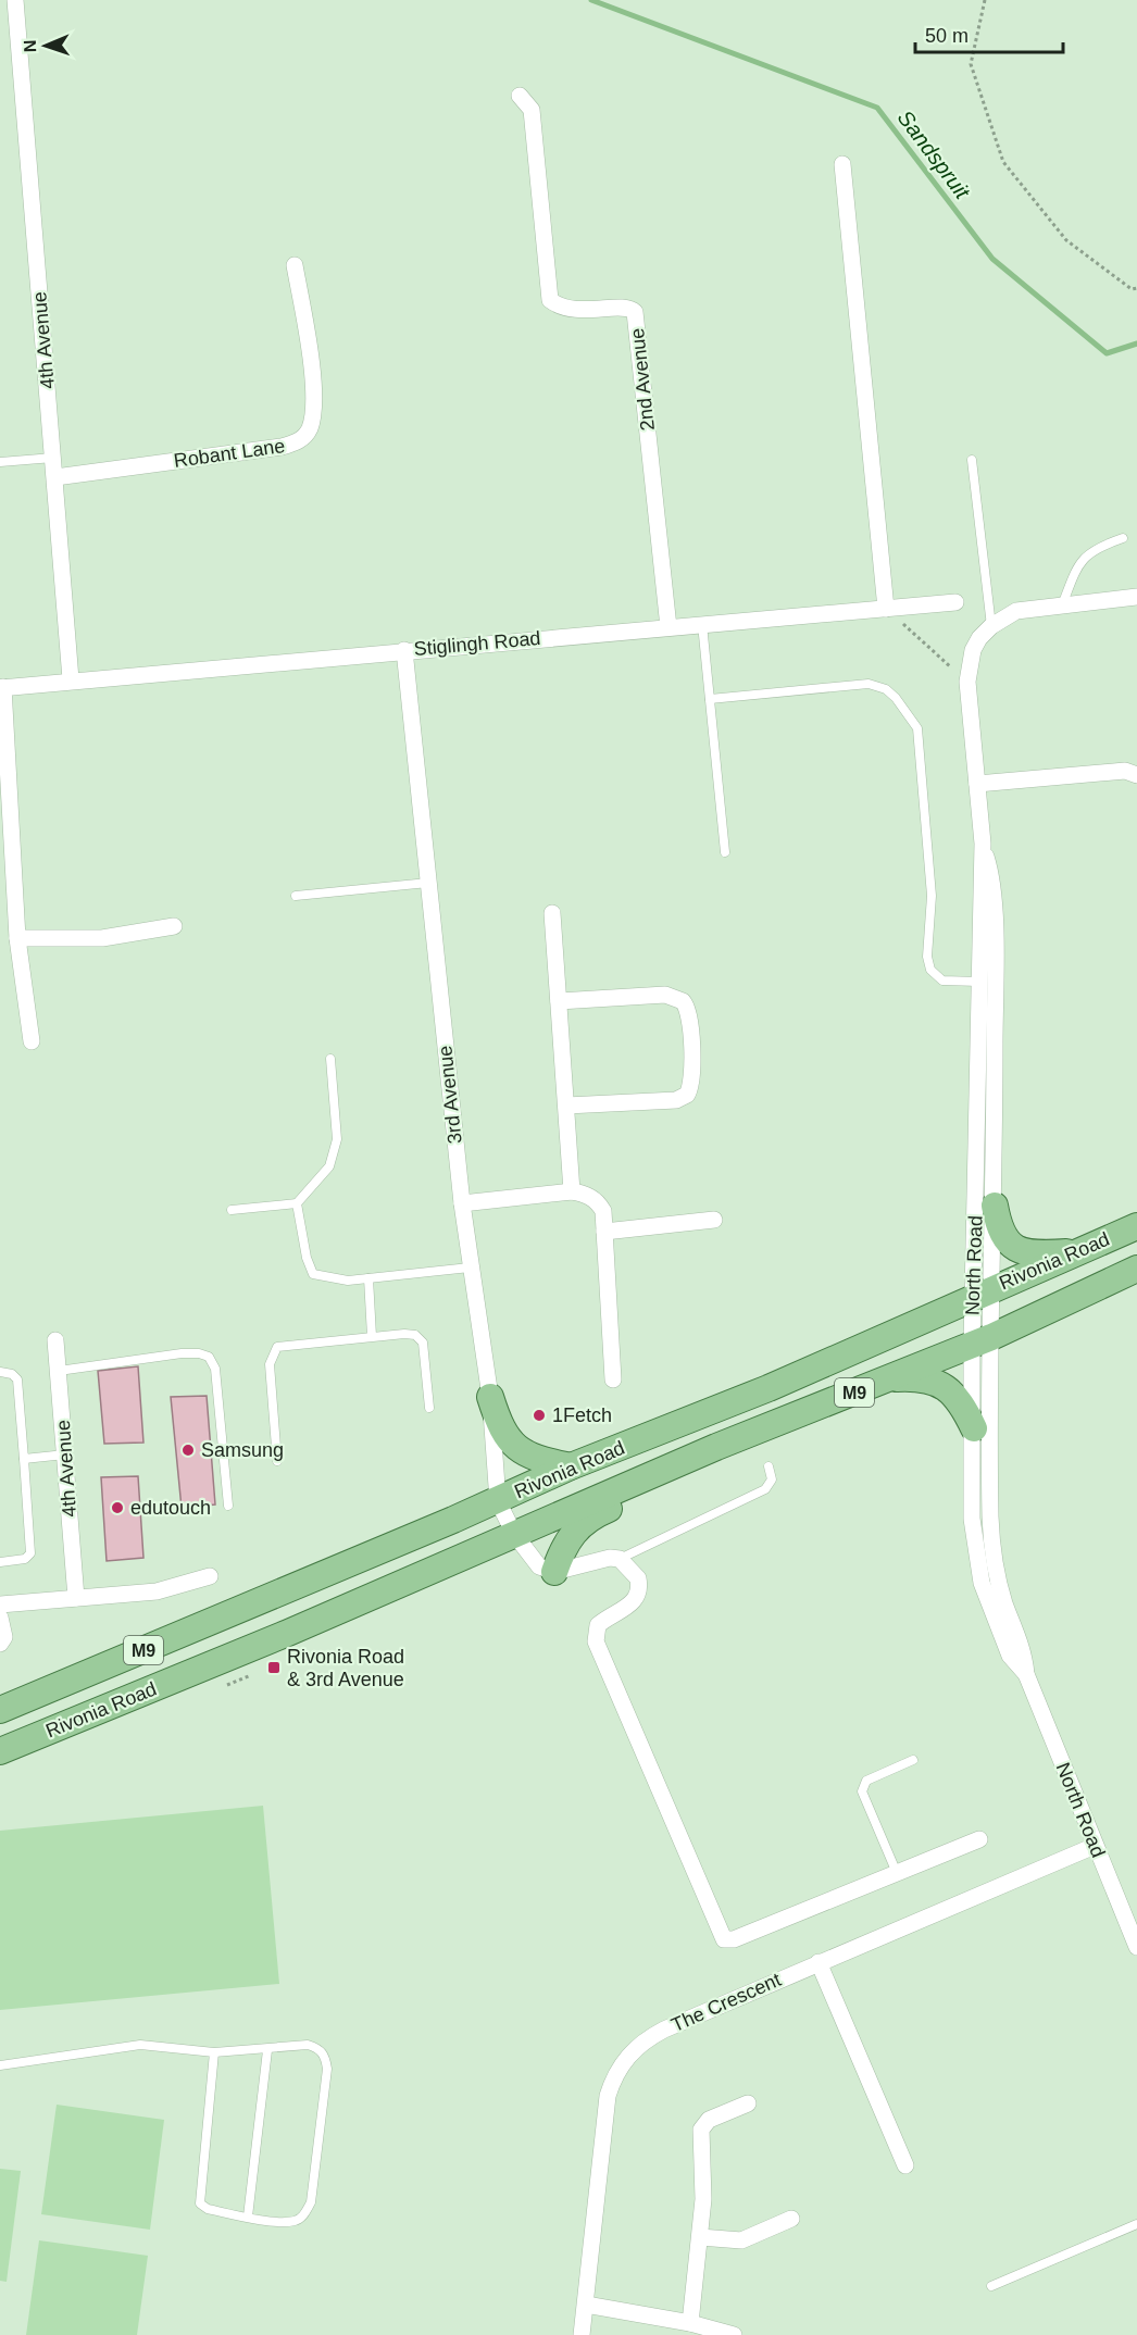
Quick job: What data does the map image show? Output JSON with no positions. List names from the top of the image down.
{
  "streets": {
    "main road": ["Rivonia Road", "M9"],
    "street": [
      "4th Avenue",
      "2nd Avenue",
      "Robant Lane",
      "Stiglingh Road",
      "3rd Avenue",
      "North Road",
      "The Crescent"
    ]
  },
  "crossings": [
    ["4th Avenue", "Robant Lane"],
    ["4th Avenue", "Stiglingh Road"],
    ["2nd Avenue", "Stiglingh Road"],
    ["Stiglingh Road", "3rd Avenue"],
    ["3rd Avenue", "Rivonia Road"],
    ["Rivonia Road", "North Road"],
    ["North Road", "The Crescent"]
  ],
  "water": ["Sandspruit"],
  "places": {
    "other": ["1Fetch", "Samsung", "edutouch"],
    "transit": ["Rivonia Road & 3rd Avenue"]
  },
  "scale_bar": "50 m",
  "north": "left"
}
